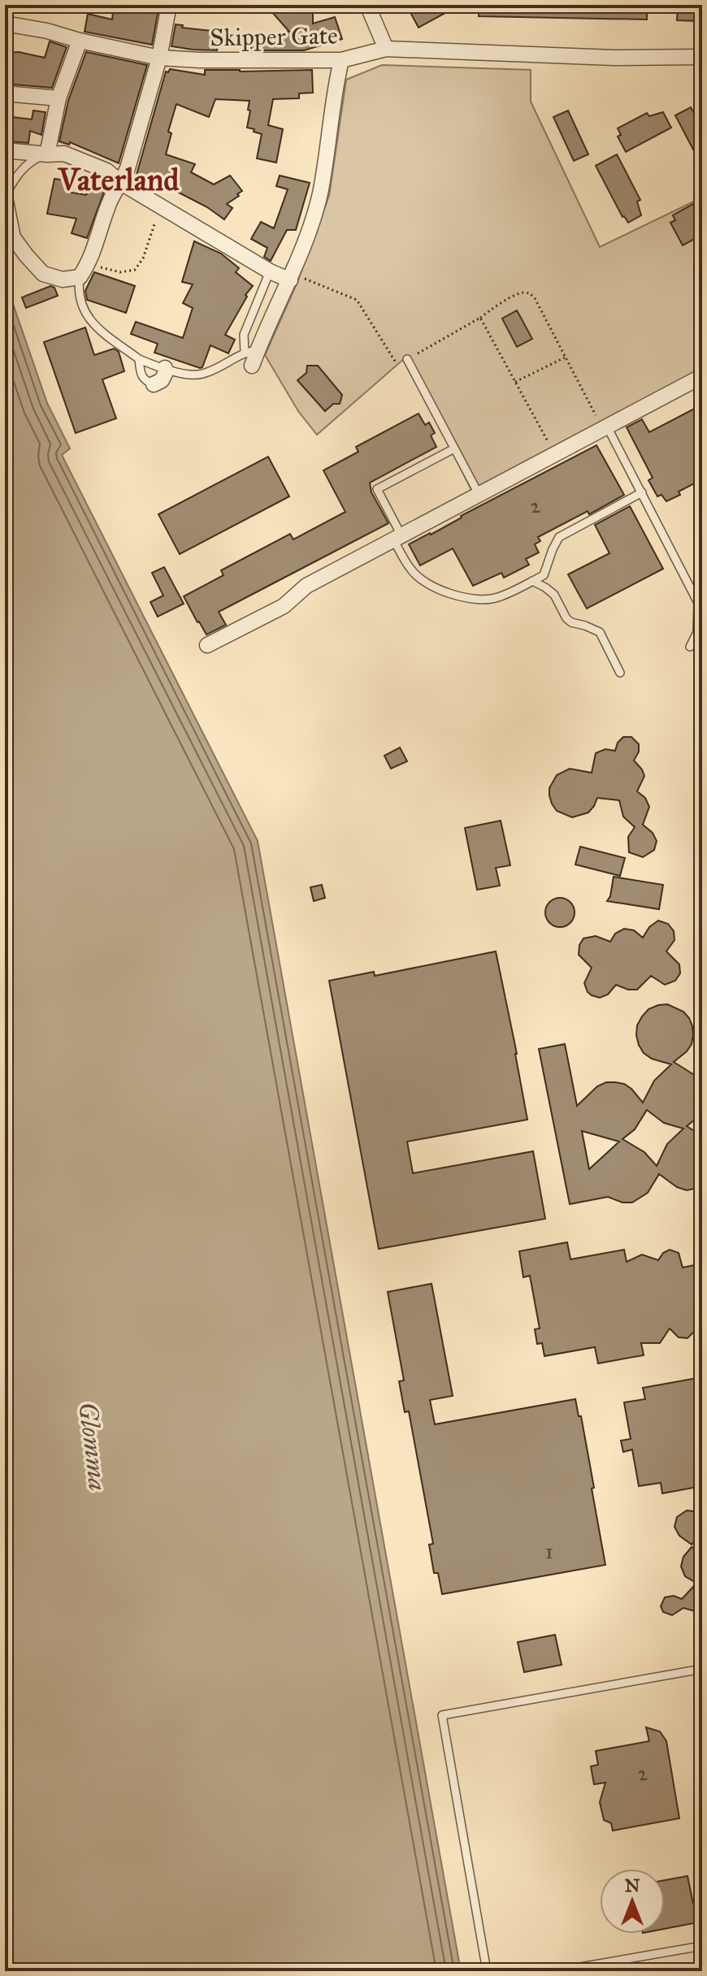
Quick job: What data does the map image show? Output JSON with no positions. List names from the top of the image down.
{
  "streets": {
    "street": ["Skipper Gate"]
  },
  "districts": ["Vaterland"],
  "water": ["Glomma"],
  "house_numbers": ["2", "1", "2"],
  "north": "top"
}
